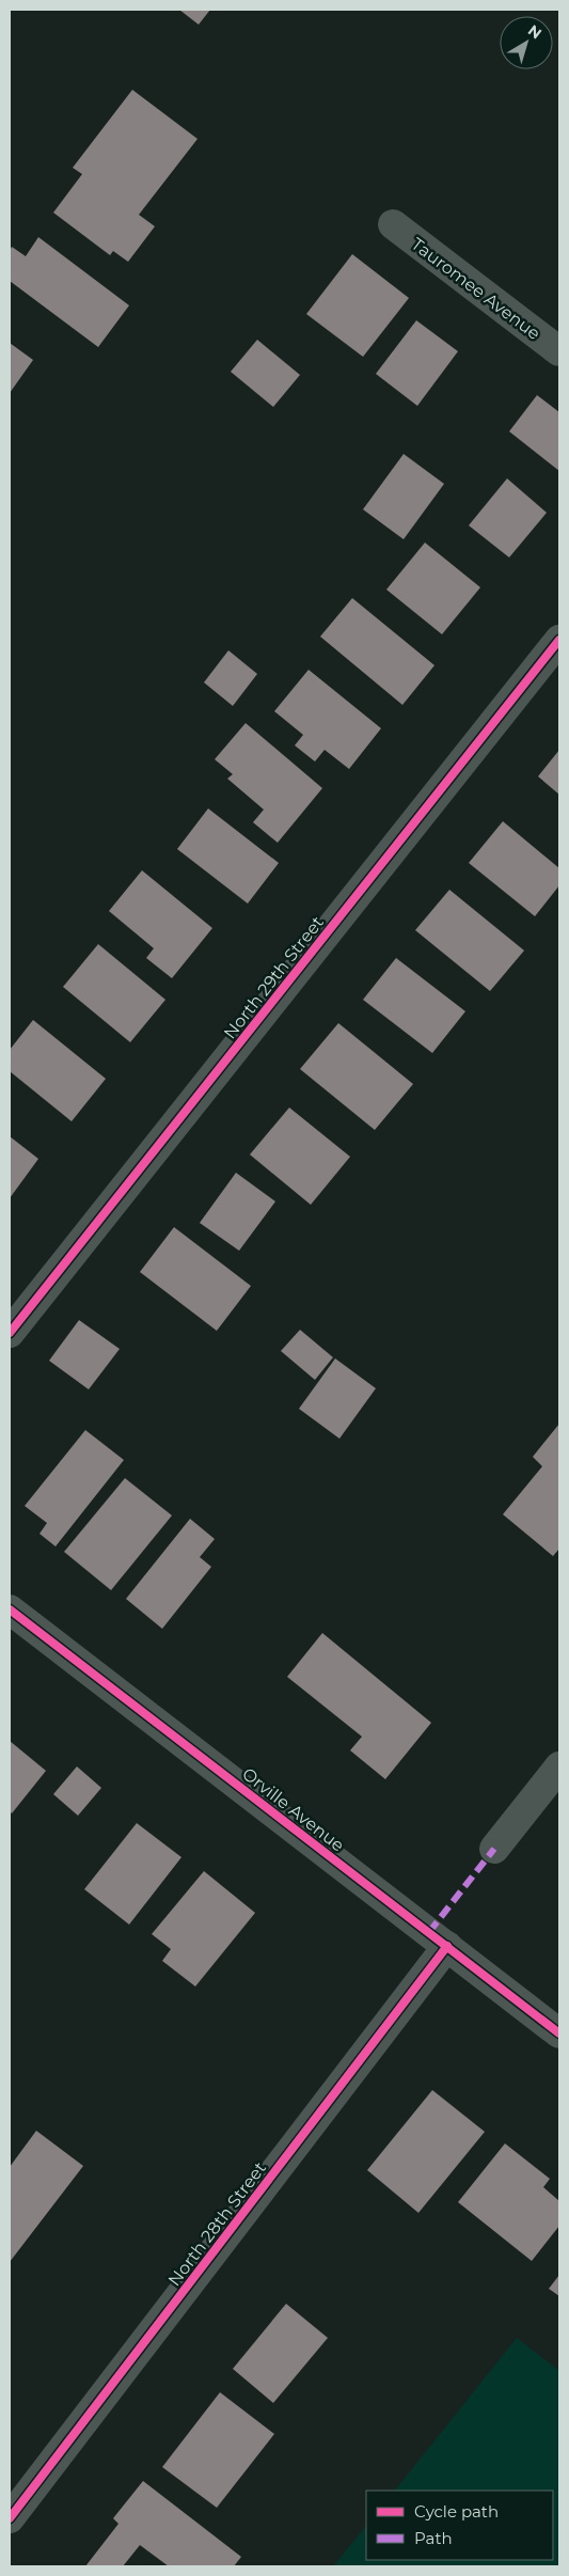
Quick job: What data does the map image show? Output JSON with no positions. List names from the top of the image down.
{
  "streets": {
    "street": [
      "Tauromee Avenue",
      "North 29th Street",
      "Orville Avenue",
      "North 28th Street"
    ]
  },
  "crossings": [
    ["Orville Avenue", "North 28th Street"]
  ],
  "legend": ["Cycle path", "Path"],
  "north": "top right"
}
